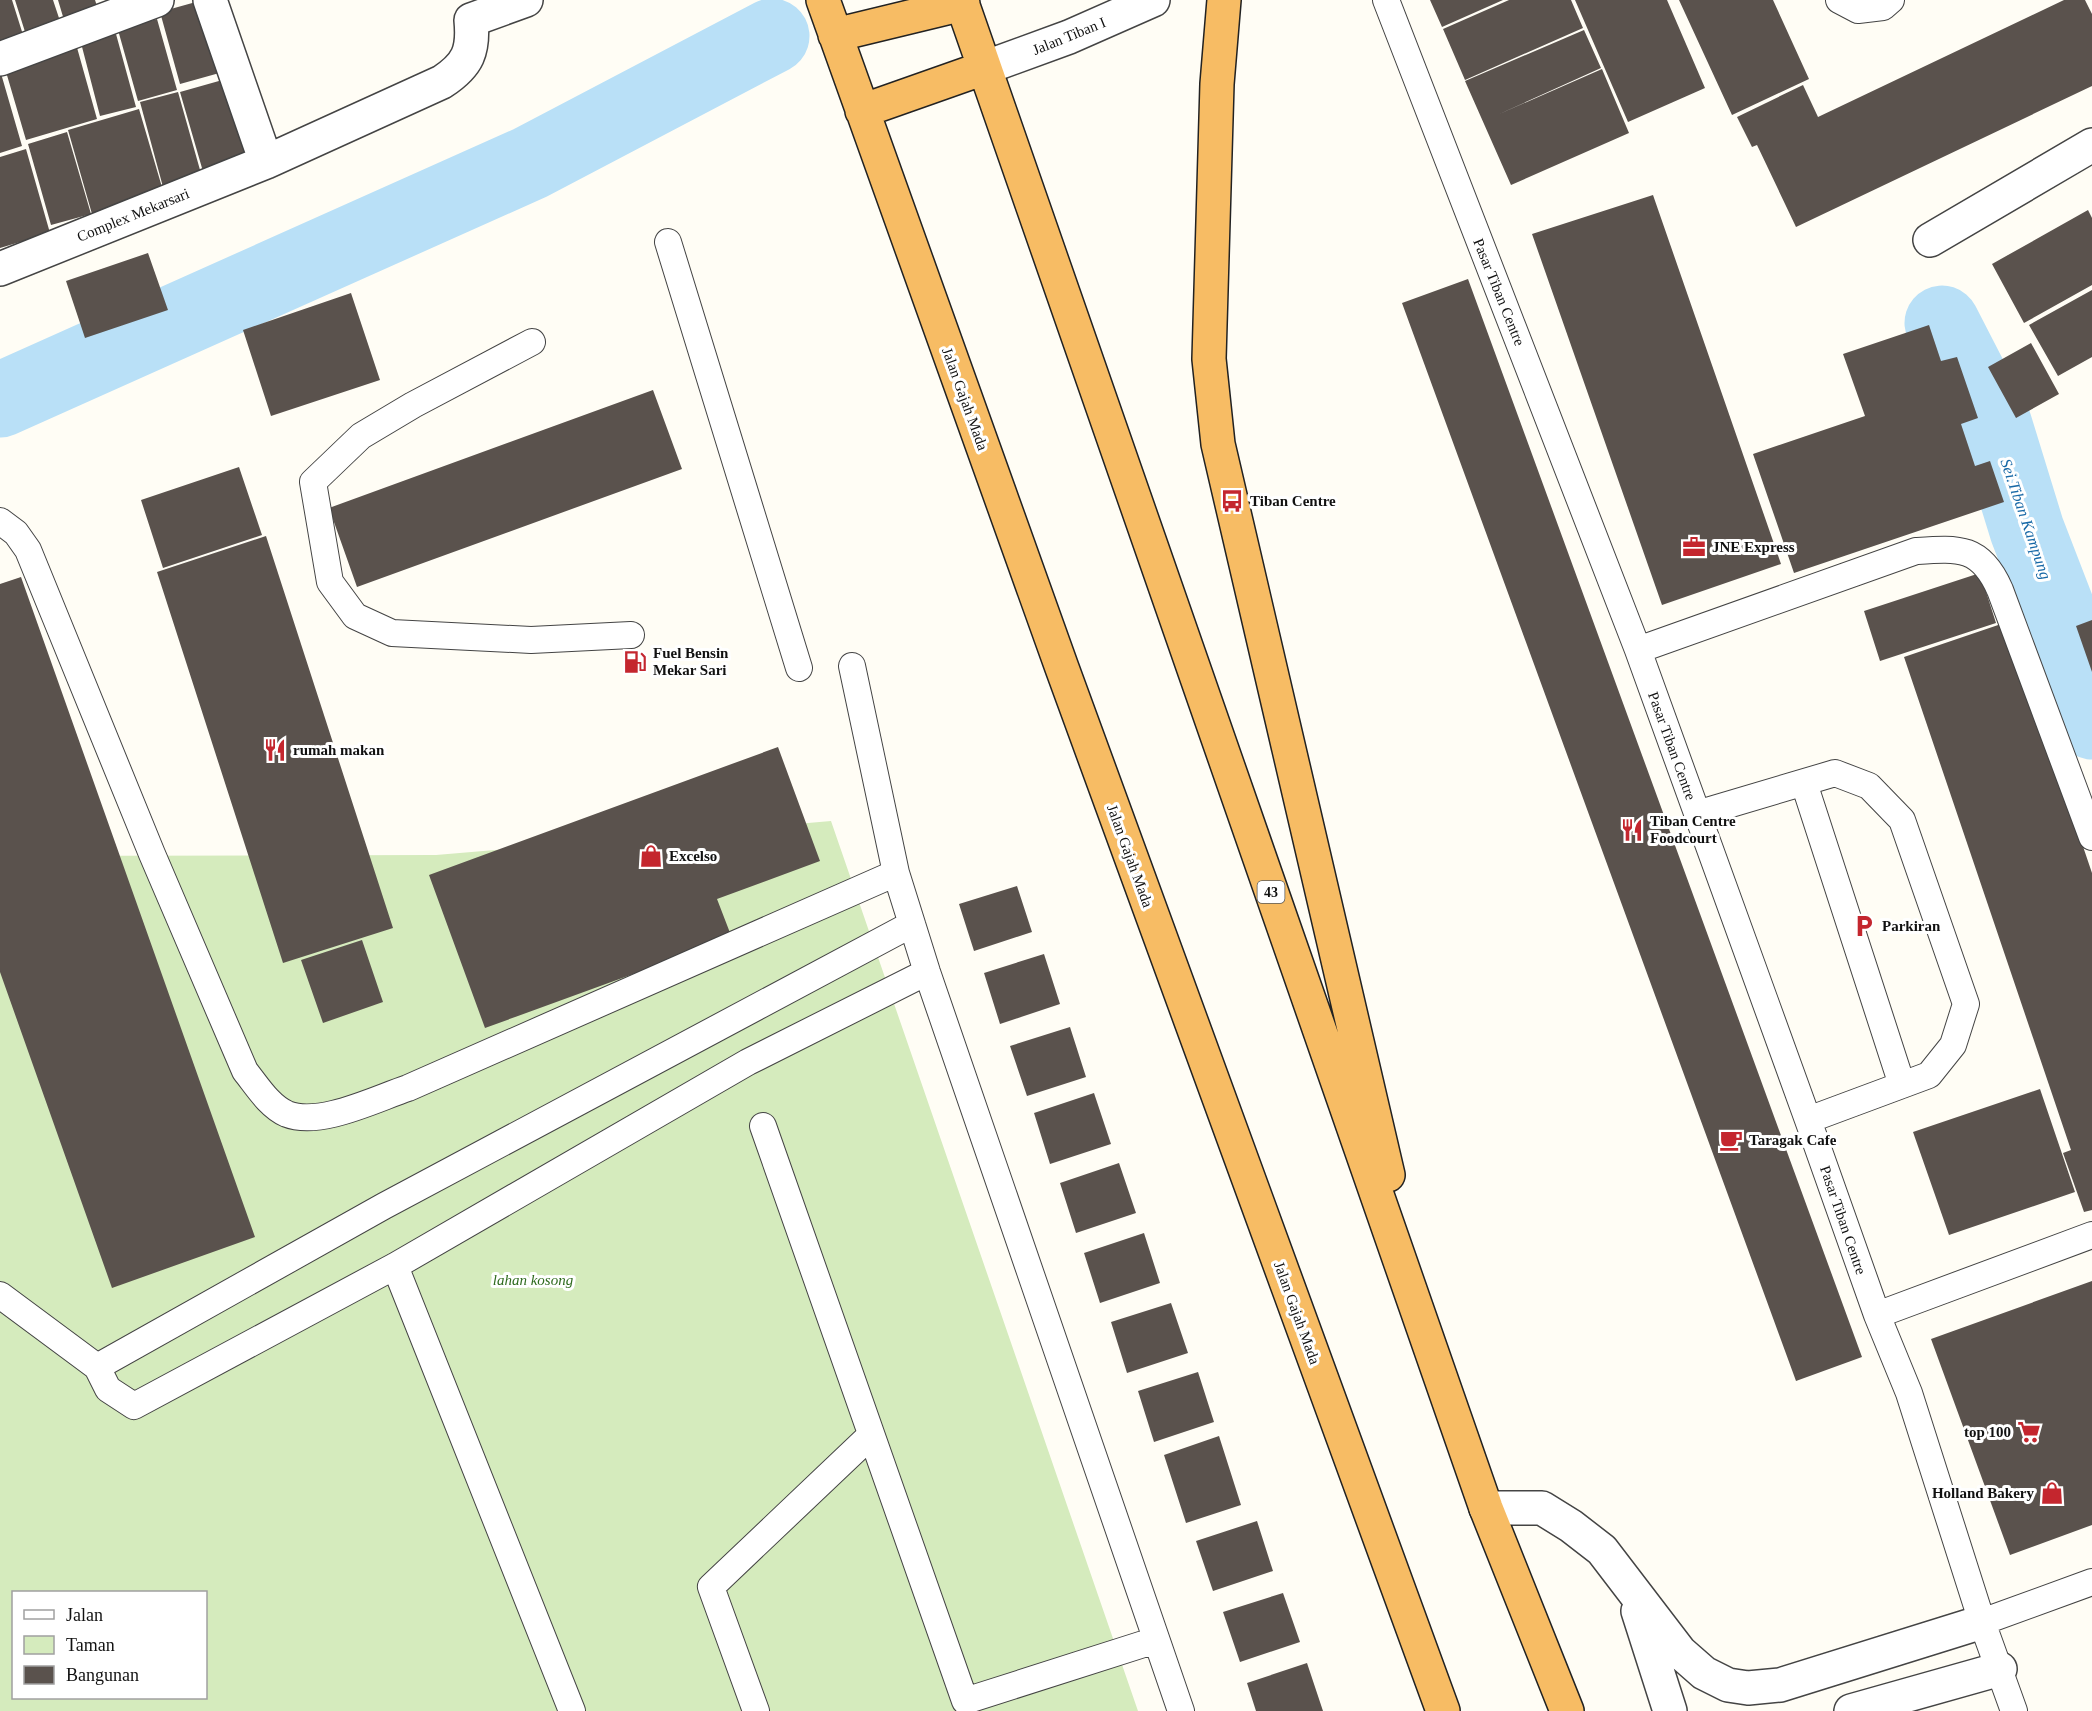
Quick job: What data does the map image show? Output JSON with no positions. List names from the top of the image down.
{
  "streets": {
    "highway": ["Jalan Gajah Mada", "43"],
    "street": ["Jalan Tiban I", "Complex Mekarsari"],
    "lane": ["Pasar Tiban Centre"]
  },
  "crossings": [
    ["Jalan Tiban I", "43"]
  ],
  "water": ["Sei.Tiban Kampung"],
  "parks": ["lahan kosong"],
  "places": {
    "bus stop": ["Tiban Centre"],
    "office": ["JNE Express"],
    "fuel station": ["Fuel Bensin Mekar Sari"],
    "restaurant": ["rumah makan", "Tiban Centre Foodcourt"],
    "shop": ["Excelso", "Holland Bakery"],
    "parking": ["Parkiran"],
    "cafe": ["Taragak Cafe"],
    "supermarket": ["top 100"]
  },
  "legend": ["Jalan", "Taman", "Bangunan"]
}
